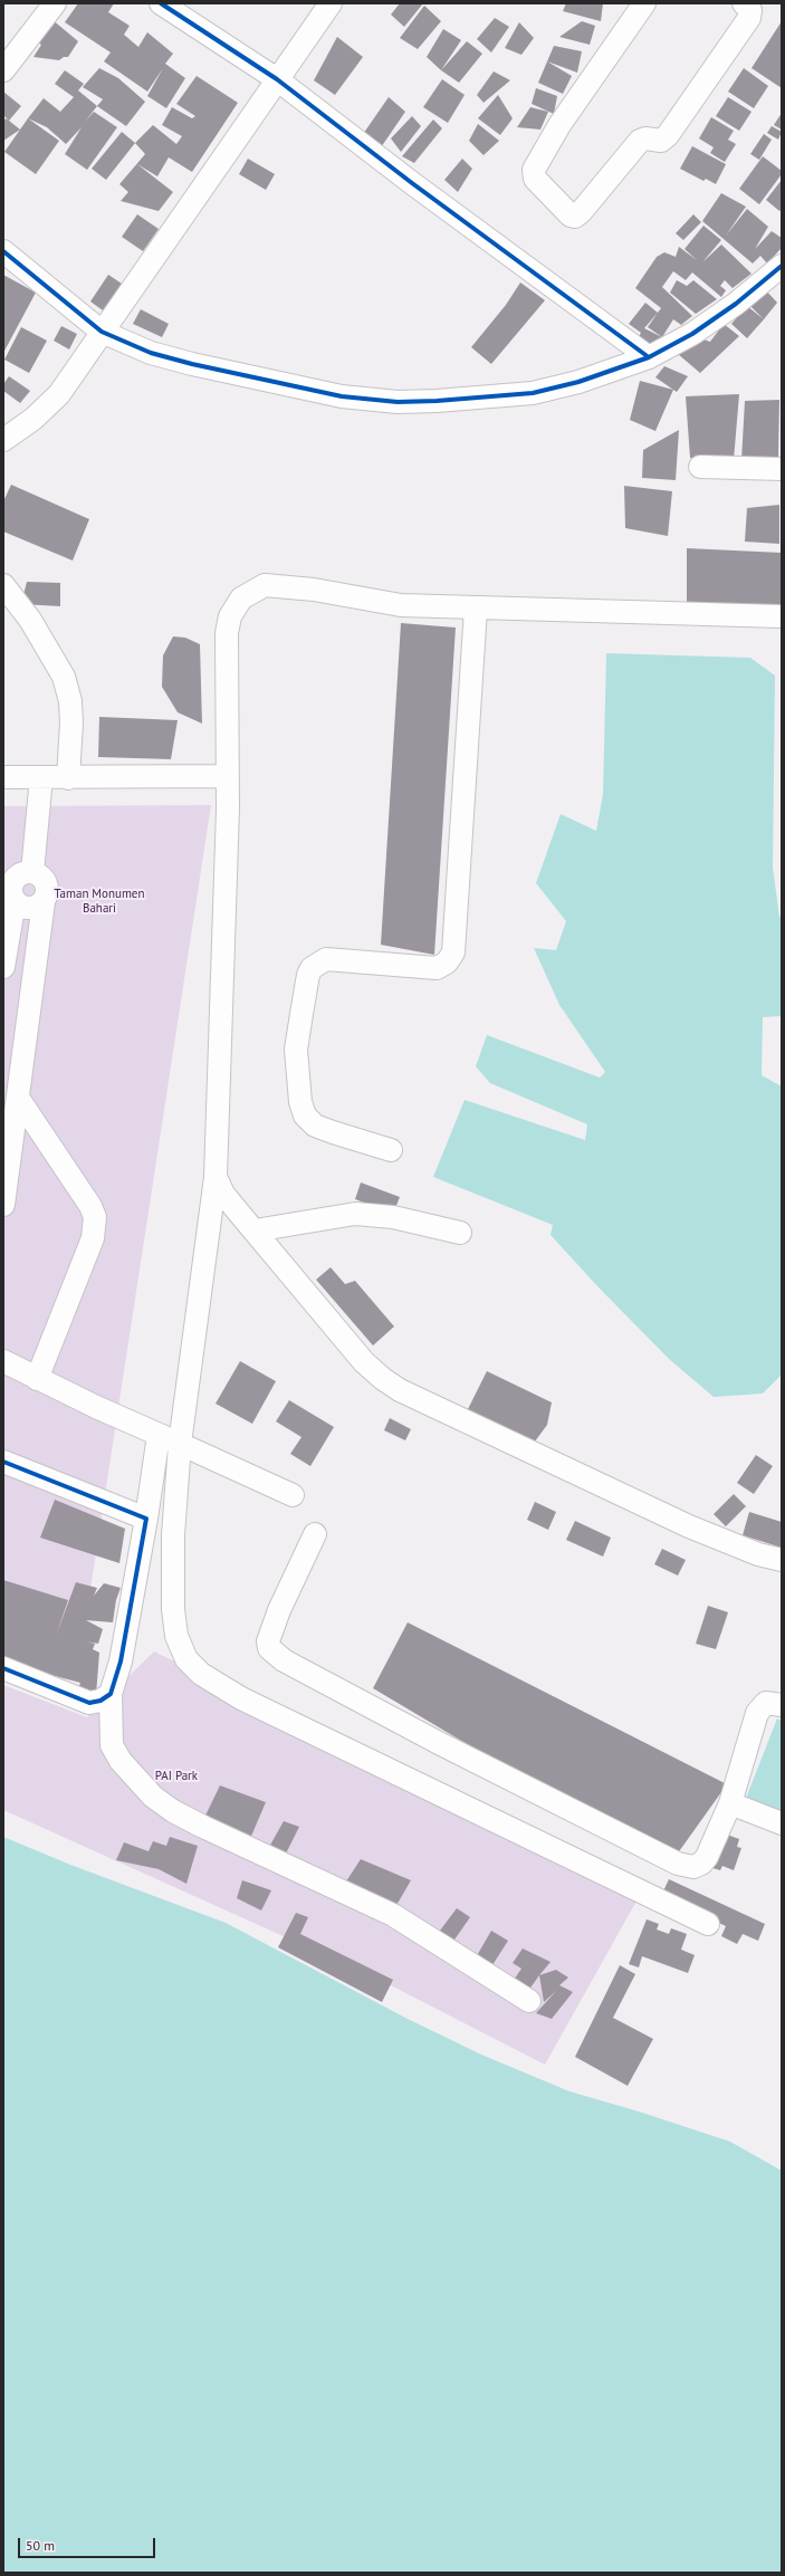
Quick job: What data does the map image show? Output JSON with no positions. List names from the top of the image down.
{
  "parks": ["Taman Monumen Bahari", "PAI Park"],
  "scale_bar": "50 m"
}
